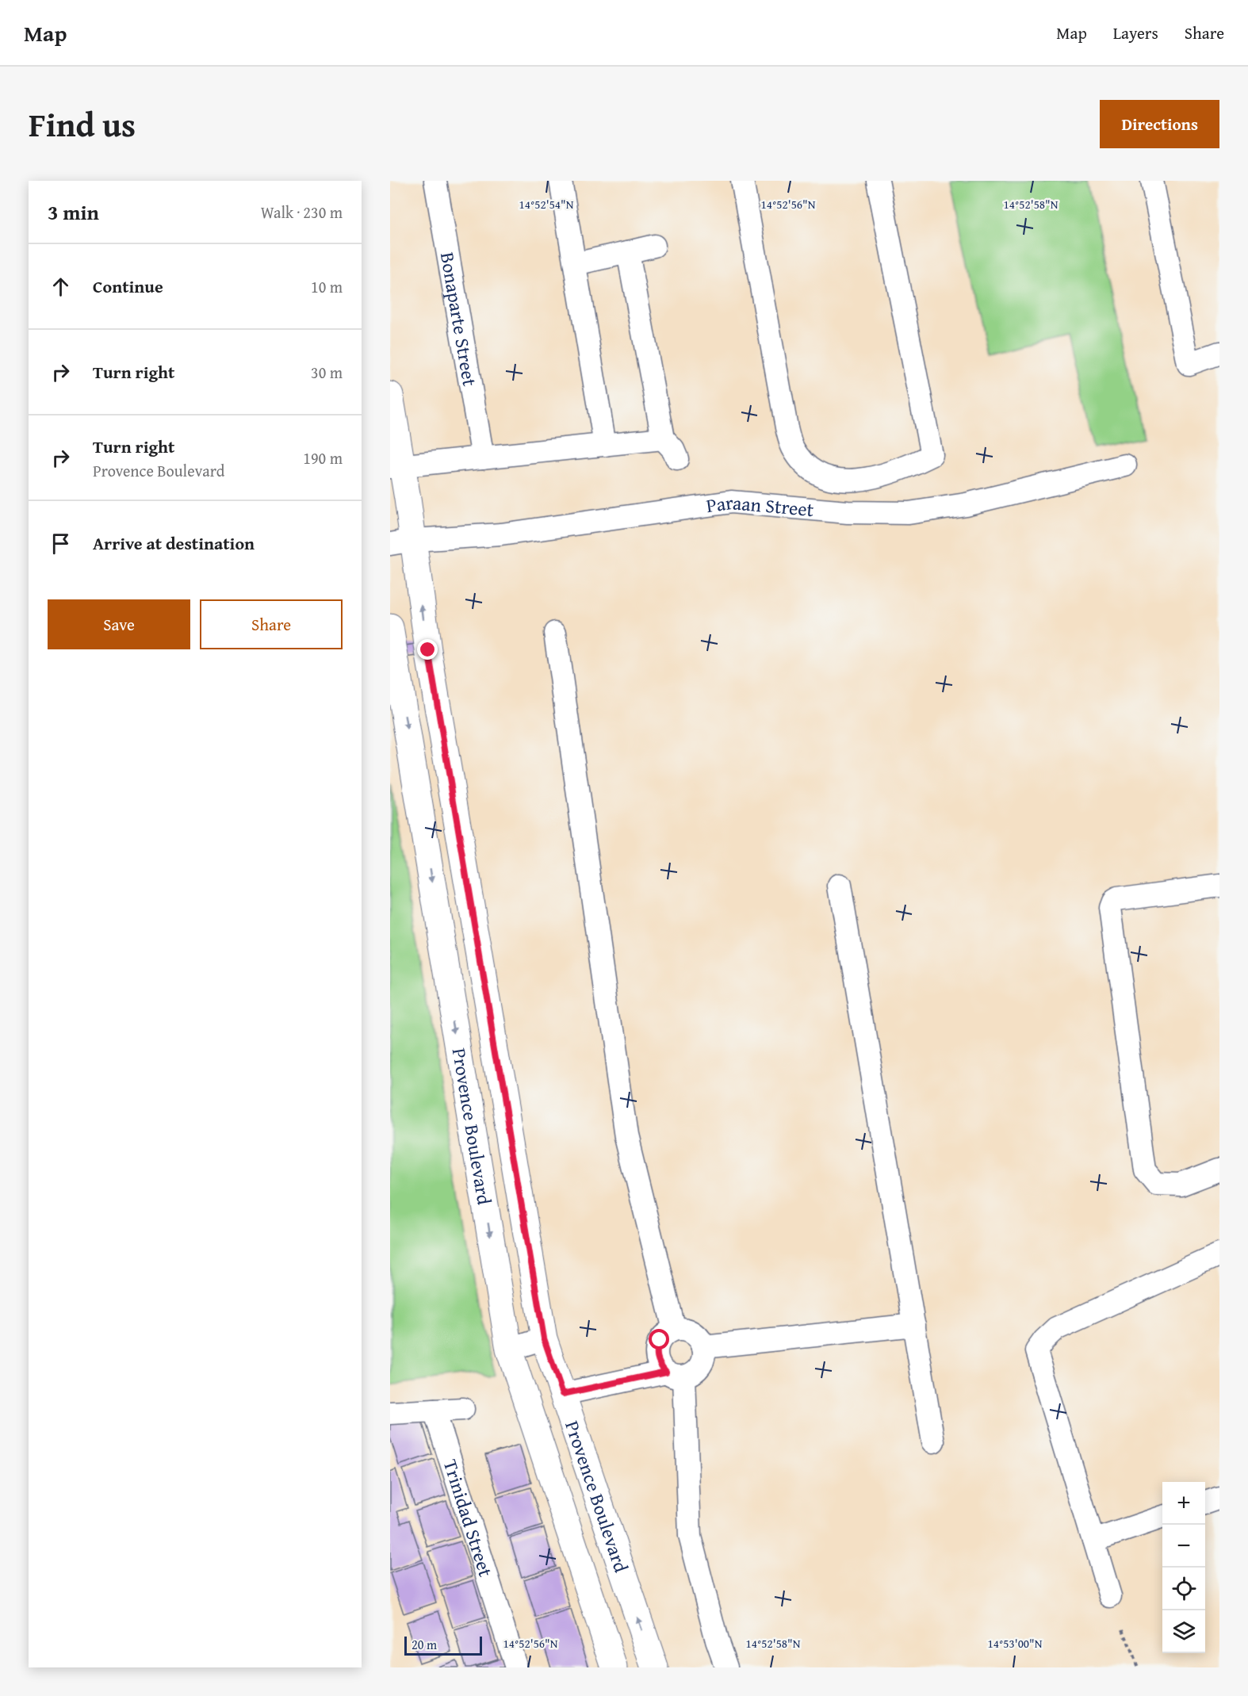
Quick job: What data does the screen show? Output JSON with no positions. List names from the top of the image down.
{
  "streets": {
    "street": [
      "Bonaparte Street",
      "Paraan Street",
      "Provence Boulevard",
      "Trinidad Street"
    ]
  },
  "crossings": [
    ["Paraan Street", "Provence Boulevard"]
  ],
  "scale_bar": "20 m",
  "page": {
    "header": "Map",
    "nav": ["Map", "Layers", "Share"],
    "title": "Find us",
    "buttons": [
      "Directions",
      ["Save", "Share"]
    ],
    "heading": ["3 min", "Walk · 230 m"],
    "list": [
      ["Continue", "10 m"],
      ["Turn right", "30 m"],
      ["Turn right", "Provence Boulevard", "190 m"],
      "Arrive at destination"
    ],
    "map_buttons": ["+", "−"],
    "scale": "20 m"
  },
  "coordinates": [
    "14°52'54\"N",
    "14°52'56\"N",
    "14°52'58\"N",
    "14°53'00\"N"
  ]
}
